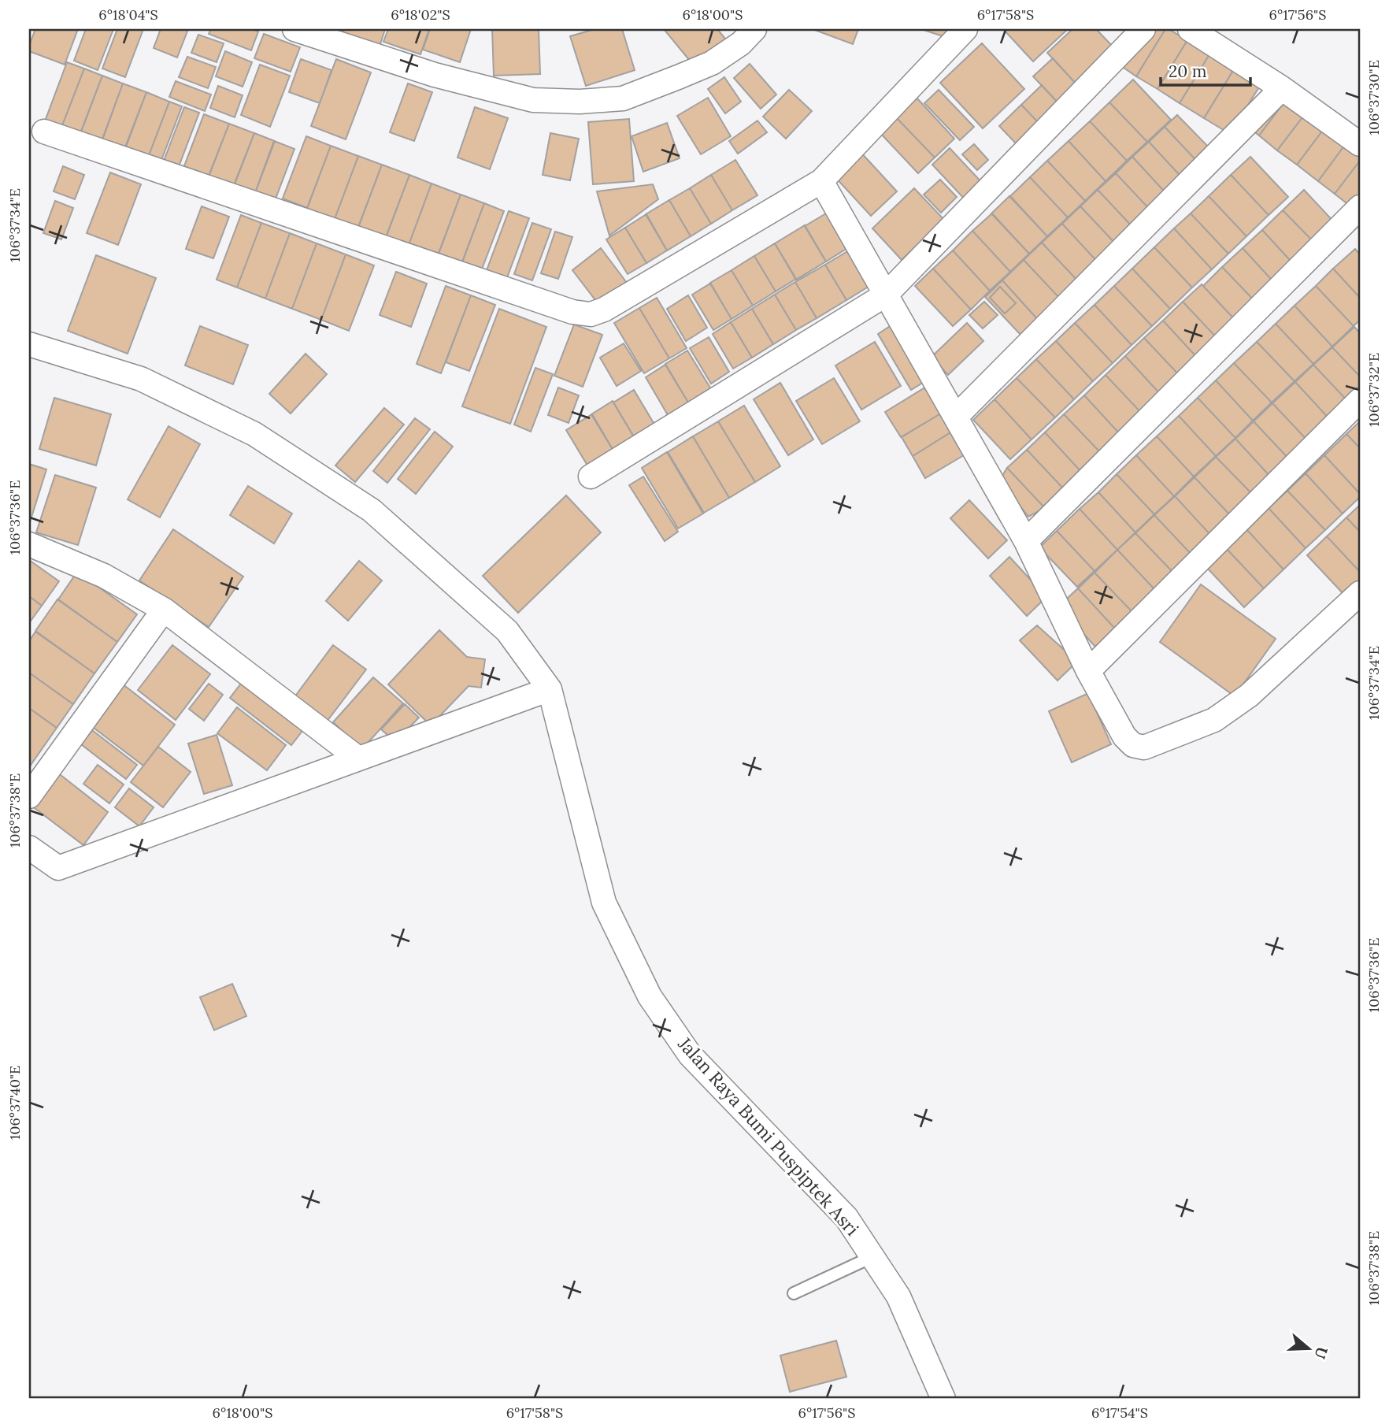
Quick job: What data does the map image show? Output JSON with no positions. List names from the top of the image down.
{
  "streets": {
    "street": ["Jalan Raya Bumi Puspiptek Asri"]
  },
  "scale_bar": "20 m",
  "north": "right",
  "coordinates": [
    "6°18'04\"S",
    "6°18'02\"S",
    "6°18'00\"S",
    "6°17'58\"S",
    "6°17'56\"S",
    "106°37'30\"E",
    "106°37'34\"E",
    "106°37'32\"E",
    "106°37'36\"E",
    "106°37'38\"E",
    "106°37'40\"E",
    "6°17'54\"S"
  ]
}
